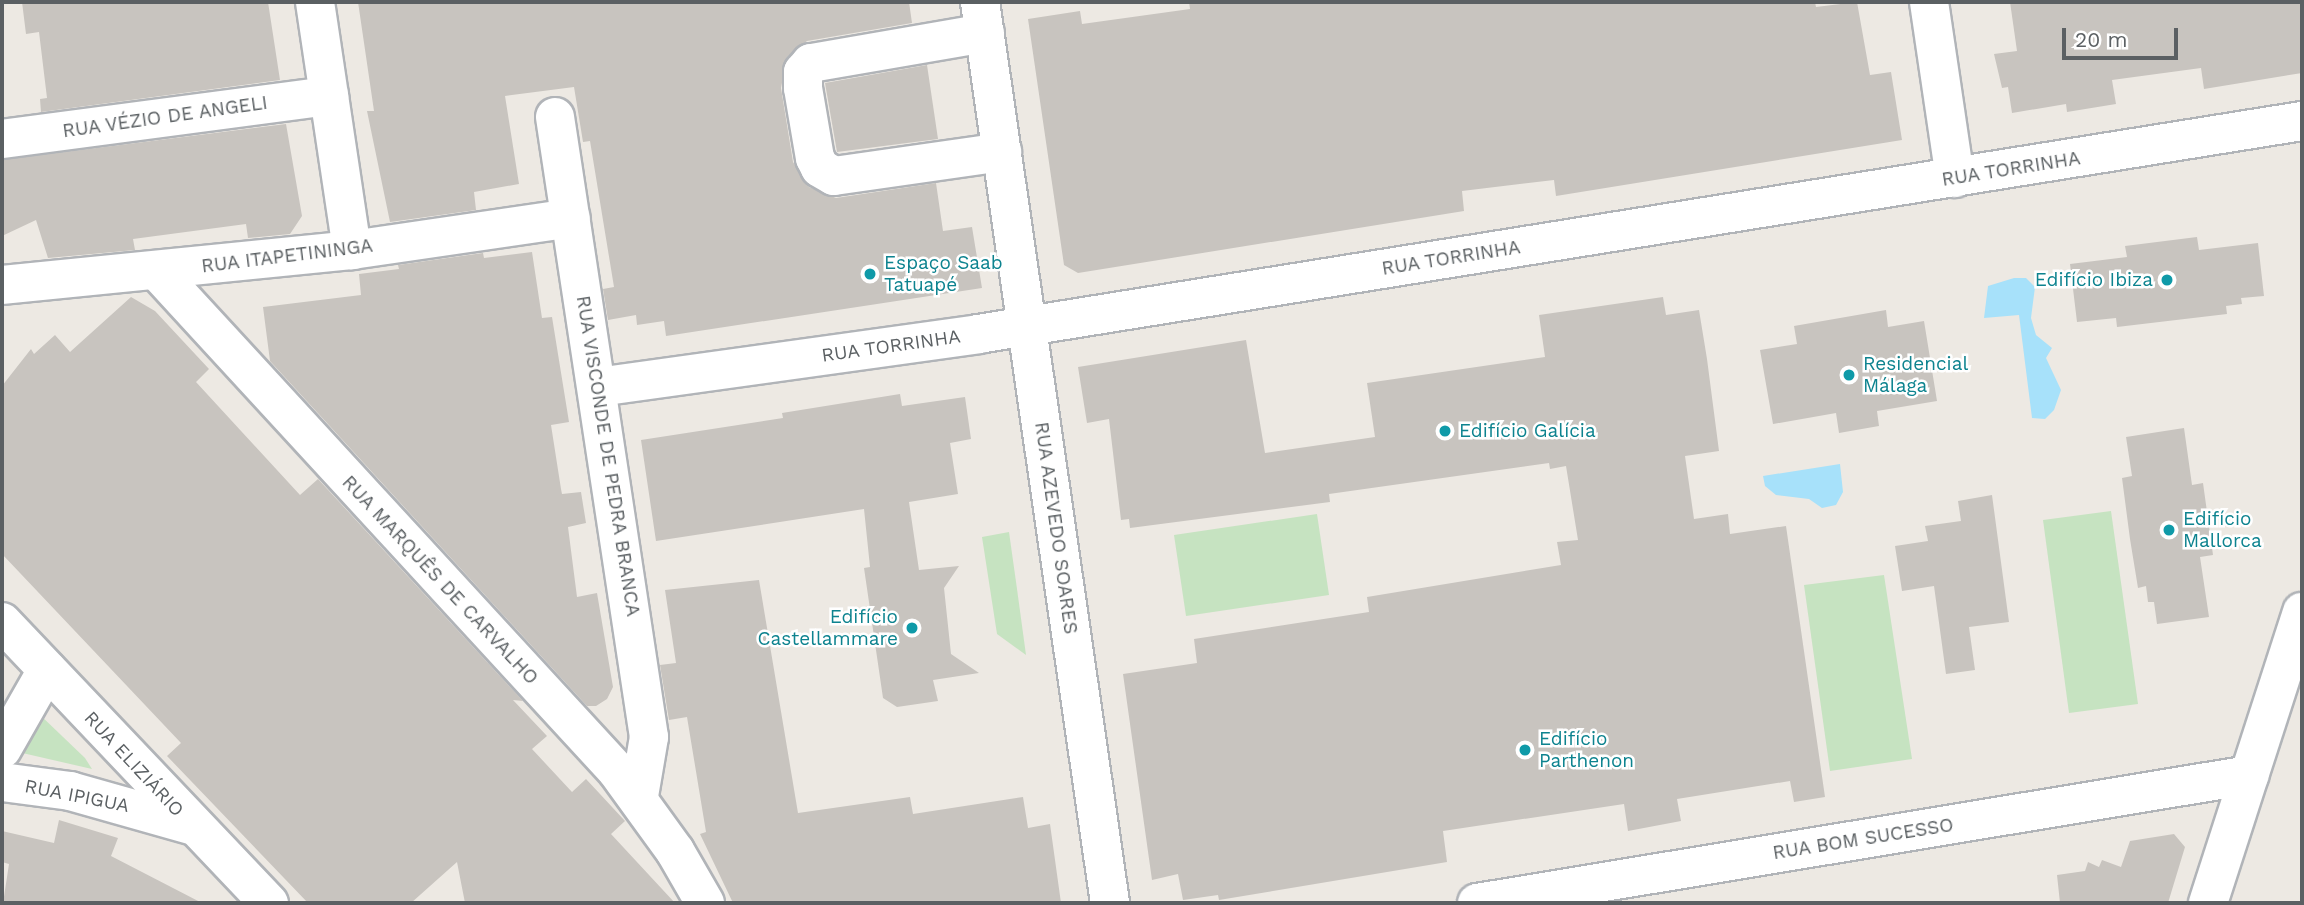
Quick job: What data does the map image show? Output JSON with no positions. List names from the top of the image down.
{
  "streets": {
    "street": [
      "RUA VÉZIO DE ANGELI",
      "RUA TORRINHA",
      "RUA ITAPETININGA",
      "RUA VISCONDE DE PEDRA BRANCA",
      "RUA AZEVEDO SOARES",
      "RUA MARQUÊS DE CARVALHO",
      "RUA ELIZIÁRIO",
      "RUA IPIGUA",
      "RUA BOM SUCESSO"
    ]
  },
  "crossings": [
    ["RUA TORRINHA", "RUA VISCONDE DE PEDRA BRANCA"],
    ["RUA TORRINHA", "RUA AZEVEDO SOARES"],
    ["RUA ITAPETININGA", "RUA VISCONDE DE PEDRA BRANCA"],
    ["RUA ITAPETININGA", "RUA MARQUÊS DE CARVALHO"],
    ["RUA VISCONDE DE PEDRA BRANCA", "RUA MARQUÊS DE CARVALHO"],
    ["RUA ELIZIÁRIO", "RUA IPIGUA"]
  ],
  "places": [
    "Espaço Saab Tatuapé",
    "Edifício Ibiza",
    "Residencial Málaga",
    "Edifício Galícia",
    "Edifício Mallorca",
    "Edifício Castellammare",
    "Edifício Parthenon"
  ],
  "scale_bar": "20 m"
}
